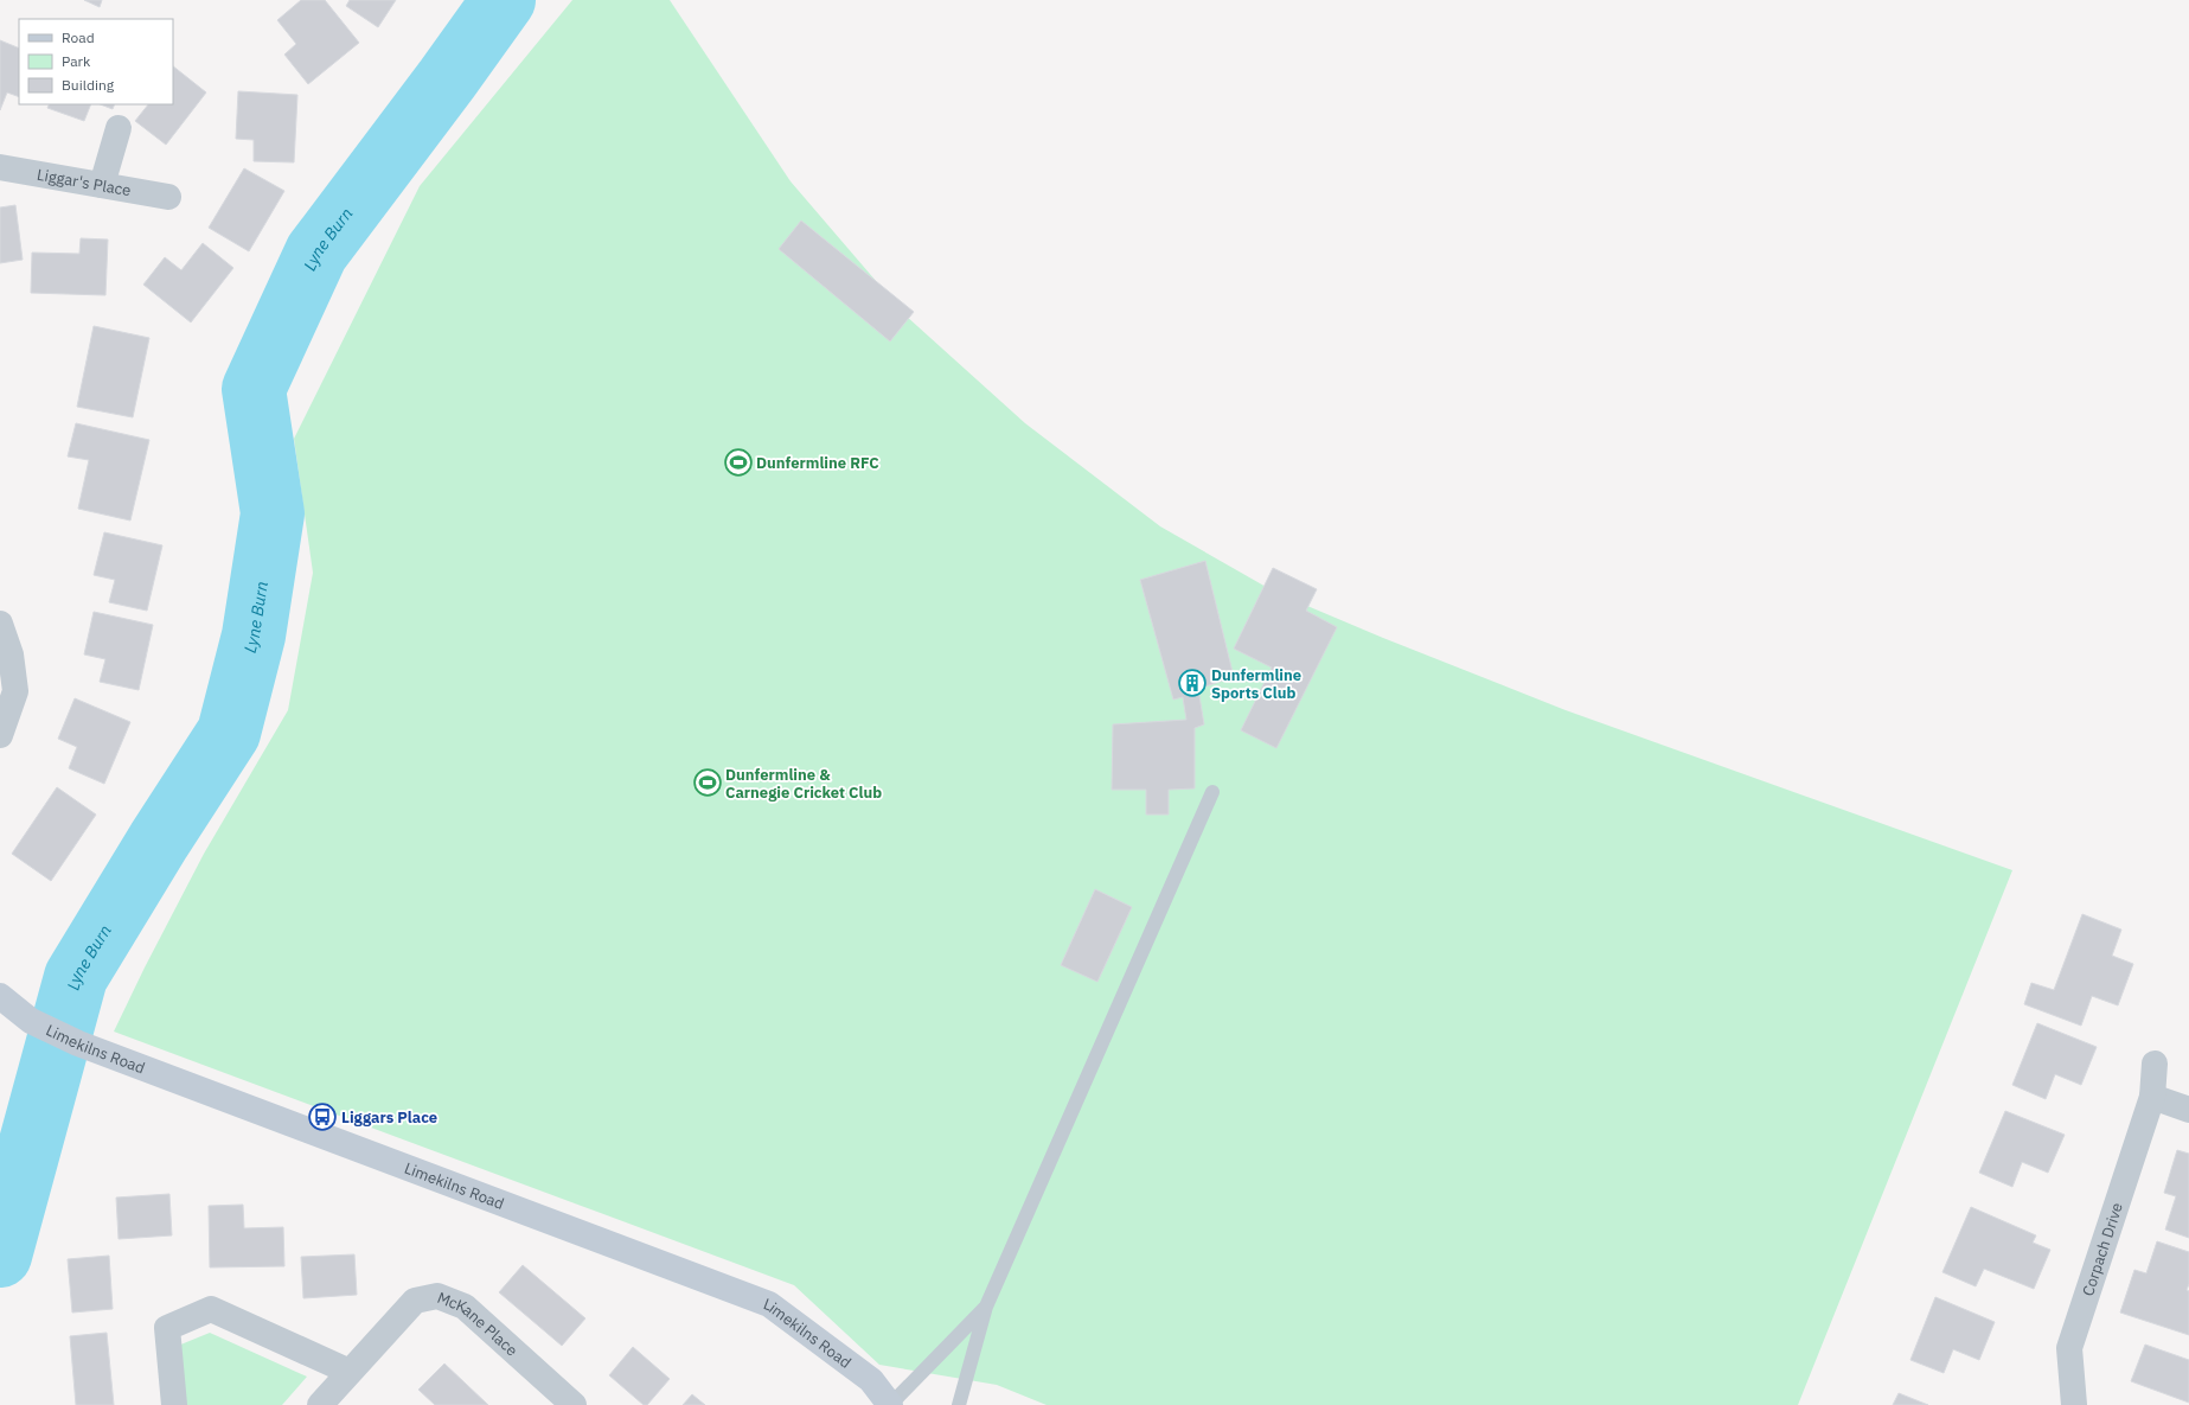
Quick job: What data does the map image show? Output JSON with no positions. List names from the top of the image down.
{
  "streets": {
    "main road": ["Limekilns Road"],
    "street": ["Liggar's Place", "Corpach Drive", "McKane Place"]
  },
  "water": ["Lyne Burn"],
  "places": {
    "sports": ["Dunfermline RFC", "Dunfermline & Carnegie Cricket Club"],
    "building": ["Dunfermline Sports Club"],
    "bus stop": ["Liggars Place"]
  },
  "legend": ["Road", "Park", "Building"]
}
